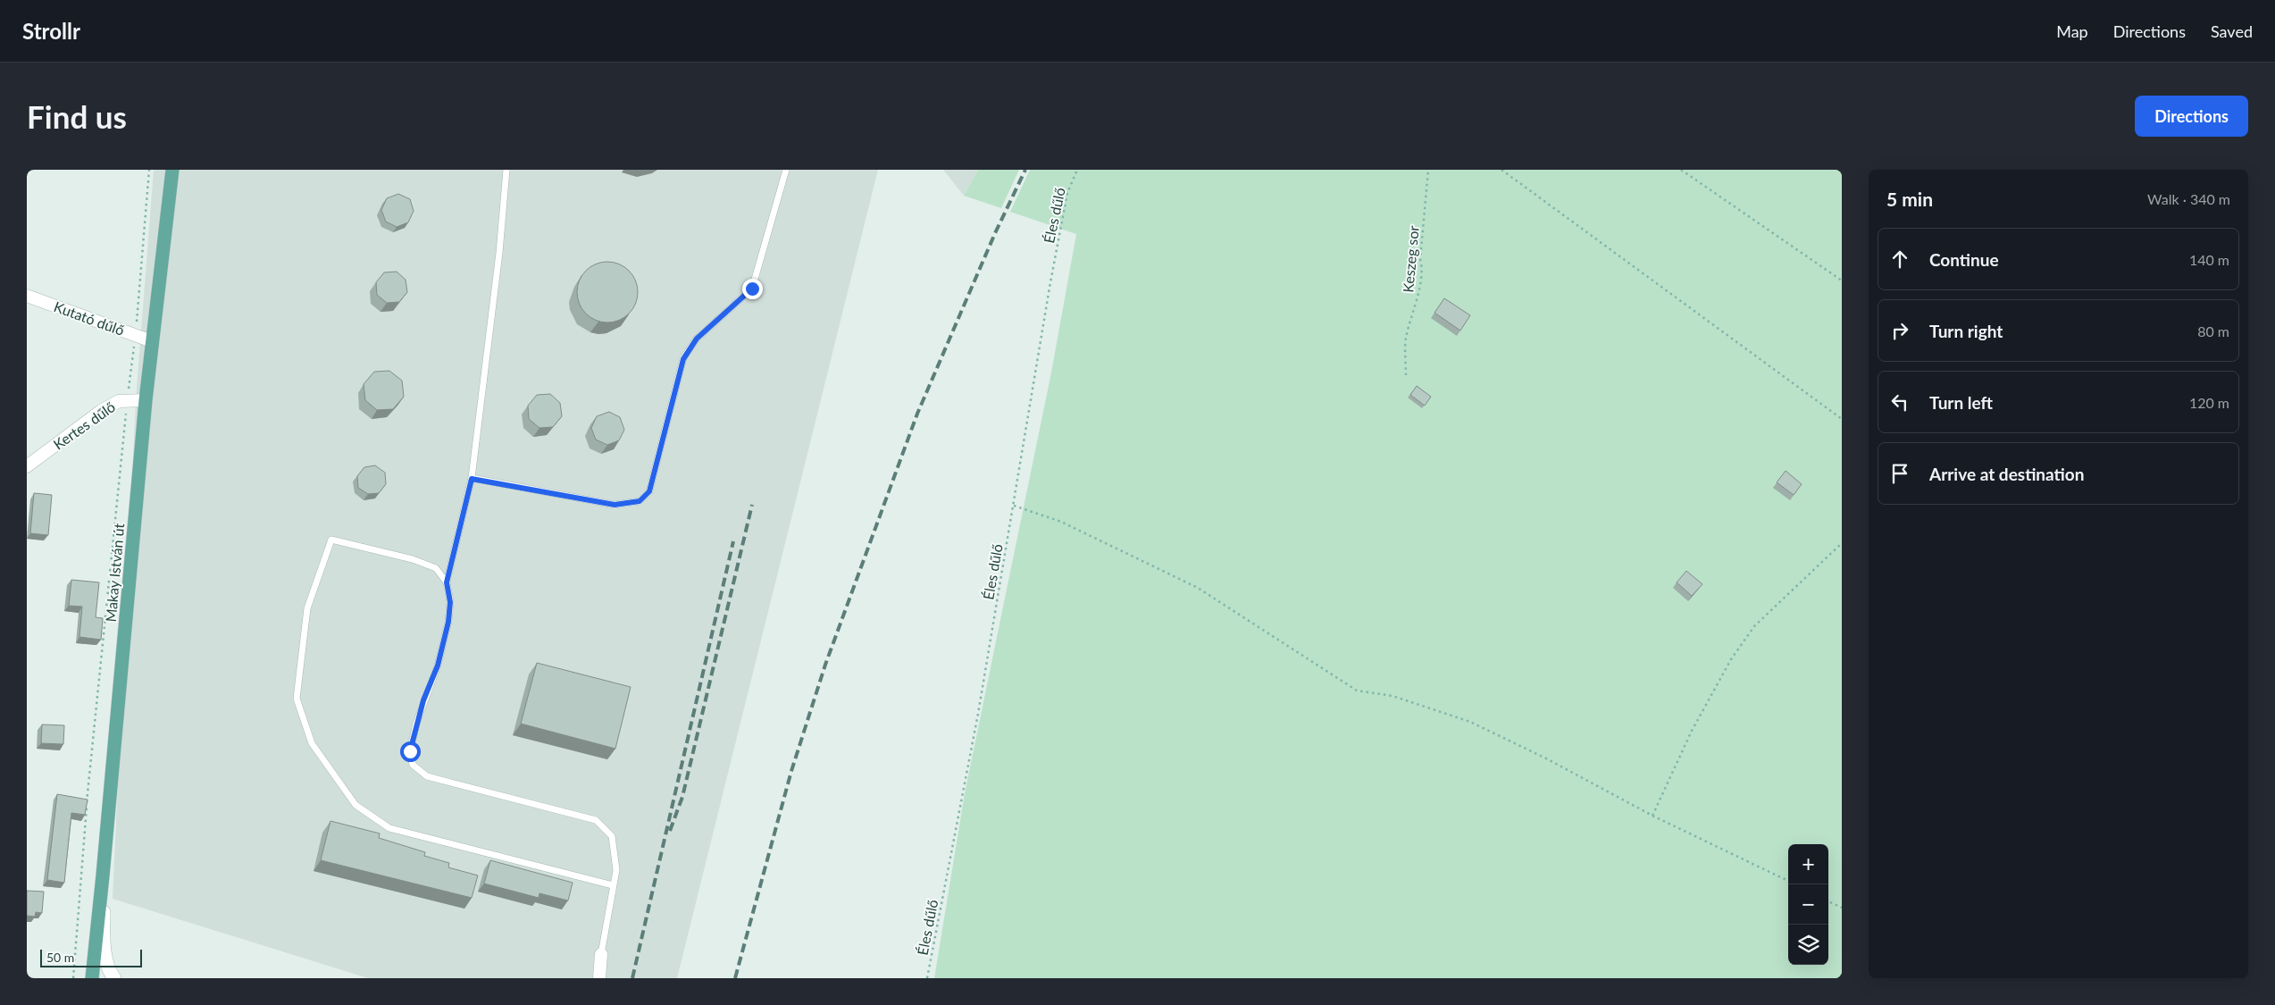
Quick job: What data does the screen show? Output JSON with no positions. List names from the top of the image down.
{
  "streets": {
    "main road": ["Makay István út"],
    "street": ["Kutató dűlő", "Kertes dűlő"],
    "path": ["Éles dűlő", "Keszeg sor"]
  },
  "crossings": [
    ["Kutató dűlő", "Makay István út"],
    ["Kertes dűlő", "Makay István út"]
  ],
  "scale_bar": "50 m",
  "page": {
    "header": "Strollr",
    "nav": ["Map", "Directions", "Saved"],
    "buttons": "Directions",
    "title": "Find us",
    "heading": ["5 min", "Walk · 340 m"],
    "list": [
      ["Continue", "140 m"],
      ["Turn right", "80 m"],
      ["Turn left", "120 m"],
      "Arrive at destination"
    ],
    "map_buttons": ["+", "−"],
    "scale": "50 m"
  }
}
